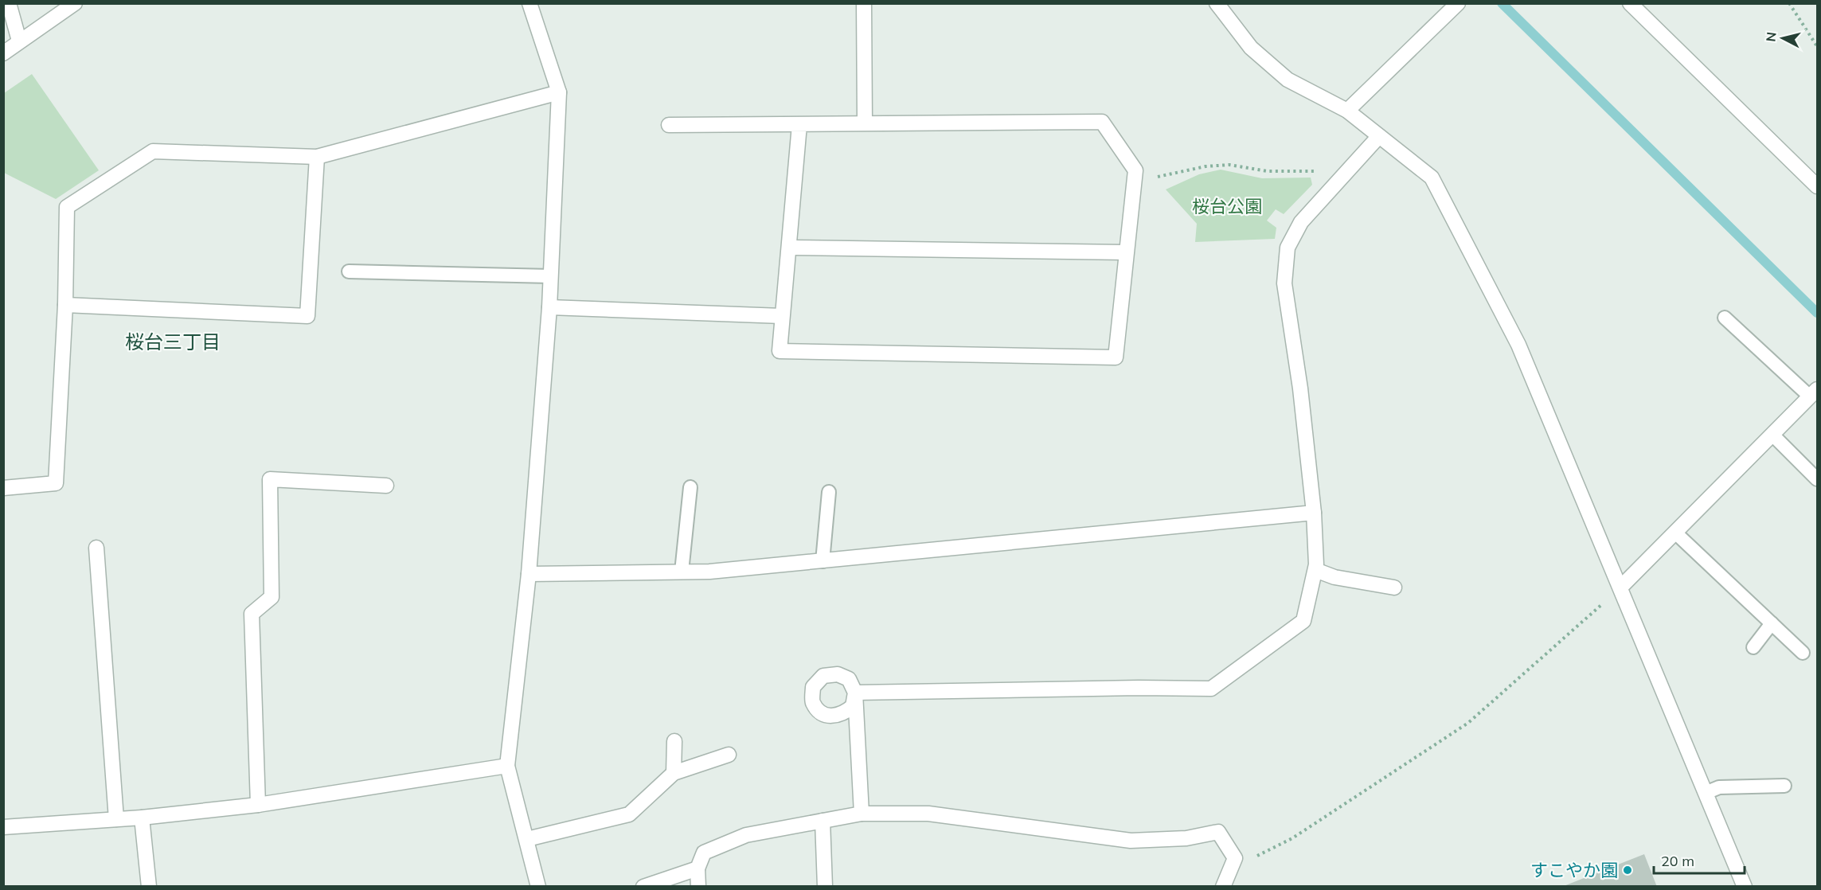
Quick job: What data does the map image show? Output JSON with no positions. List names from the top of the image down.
{
  "districts": ["桜台三丁目"],
  "parks": ["桜台公園"],
  "places": ["すこやか園"],
  "scale_bar": "20 m",
  "north": "left"
}
